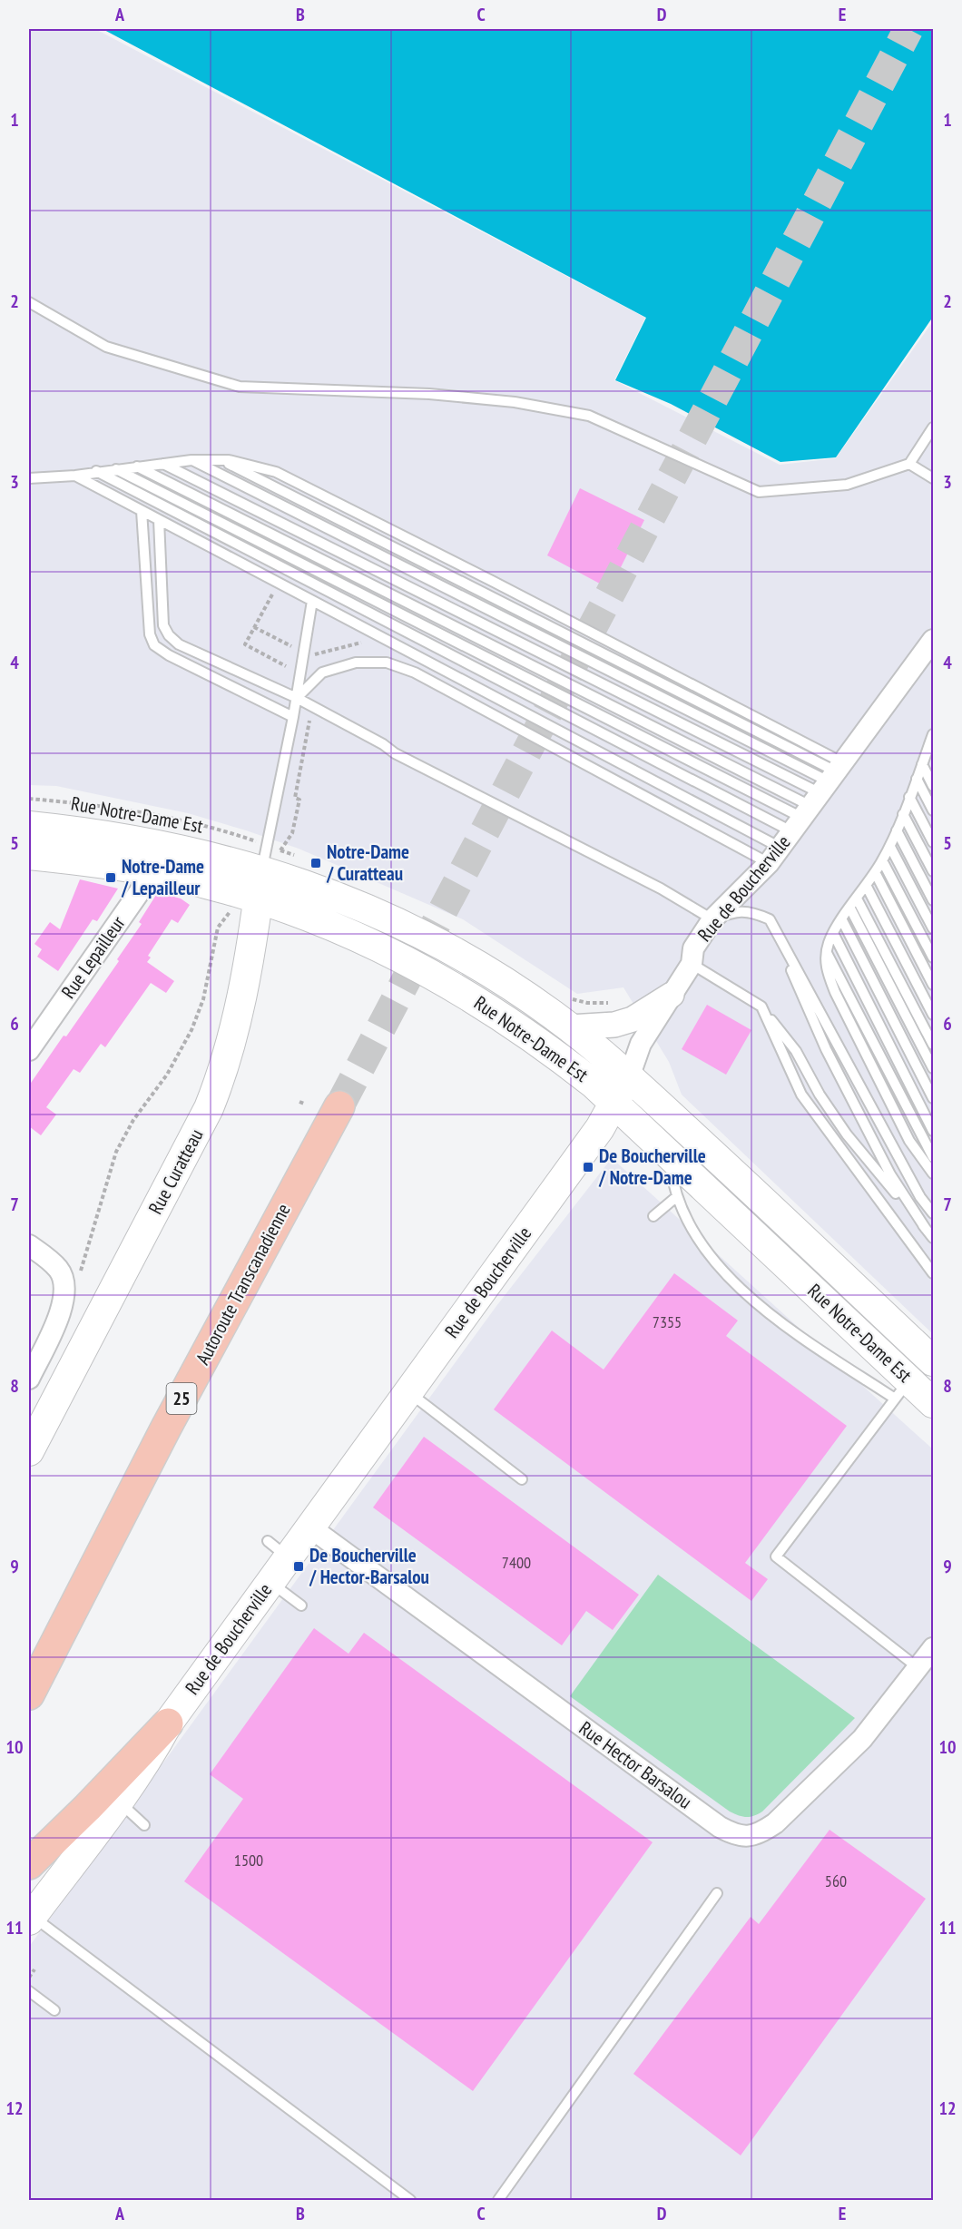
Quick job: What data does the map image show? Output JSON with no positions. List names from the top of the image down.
{
  "streets": {
    "highway": ["Autoroute Transcanadienne", "25"],
    "main road": ["Rue Notre-Dame Est", "Rue de Boucherville", "Rue Curatteau"],
    "street": ["Rue Lepailleur", "Rue Hector Barsalou"]
  },
  "crossings": [
    ["Rue Notre-Dame Est", "Rue de Boucherville"],
    ["Rue Notre-Dame Est", "Rue Lepailleur"],
    ["Rue Notre-Dame Est", "Rue Curatteau"],
    ["Rue de Boucherville", "Rue Hector Barsalou"]
  ],
  "places": {
    "transit": [
      "Notre-Dame / Curatteau",
      "Notre-Dame / Lepailleur",
      "De Boucherville / Notre-Dame",
      "De Boucherville / Hector-Barsalou"
    ]
  },
  "house_numbers": [
    "7355",
    "7400",
    "1500",
    "560"
  ],
  "grid": {
    "columns": [
      "A",
      "B",
      "C",
      "D",
      "E"
    ],
    "rows": [
      "1",
      "2",
      "3",
      "4",
      "5",
      "6",
      "7",
      "8",
      "9",
      "10",
      "11",
      "12"
    ]
  }
}
